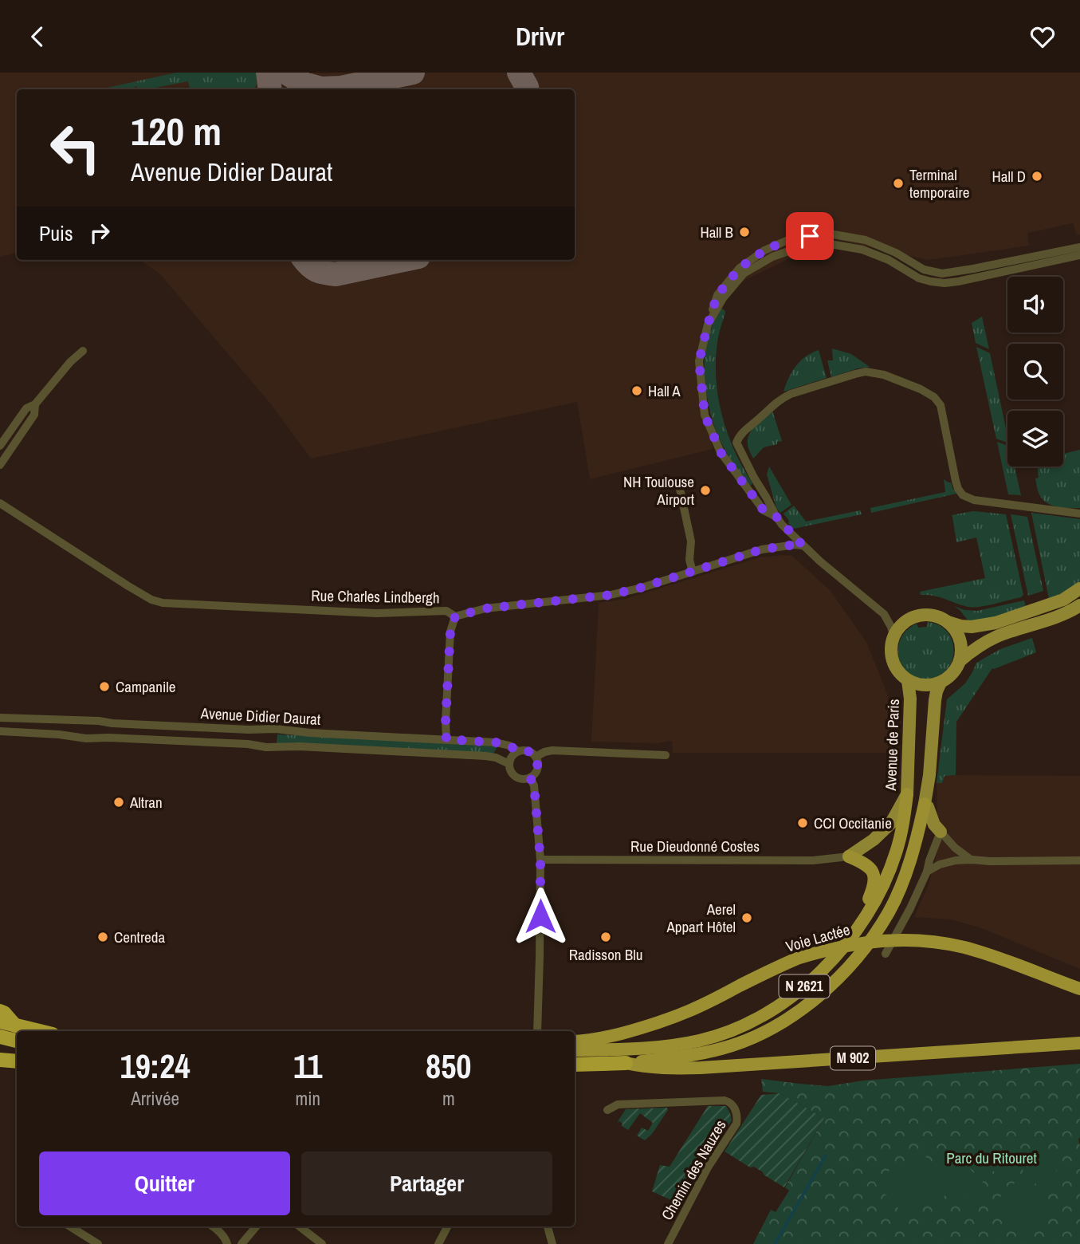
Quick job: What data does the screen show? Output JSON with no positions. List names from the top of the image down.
{
  "streets": {
    "highway": [
      "Avenue de Paris",
      "Voie Lactée",
      "N 2621",
      "M 902"
    ],
    "street": [
      "Rue Charles Lindbergh",
      "Avenue Didier Daurat",
      "Rue Dieudonné Costes",
      "Chemin des Nauzes"
    ]
  },
  "crossings": [
    ["Avenue de Paris", "N 2621"],
    ["N 2621", "M 902"]
  ],
  "parks": ["Parc du Ritouret"],
  "places": [
    "Hall D",
    "Terminal temporaire",
    "Hall B",
    "Hall A",
    "NH Toulouse Airport",
    "Campanile",
    "Altran",
    "CCI Occitanie",
    "Aerel Appart Hôtel",
    "Centreda",
    "Radisson Blu"
  ],
  "page": {
    "header": "Drivr",
    "turn": ["120 m", "Avenue Didier Daurat"],
    "then": "Puis",
    "eta": [
      "19:24",
      "Arrivée",
      "11",
      "min",
      "850",
      "m"
    ],
    "buttons": ["Quitter", "Partager"]
  }
}
